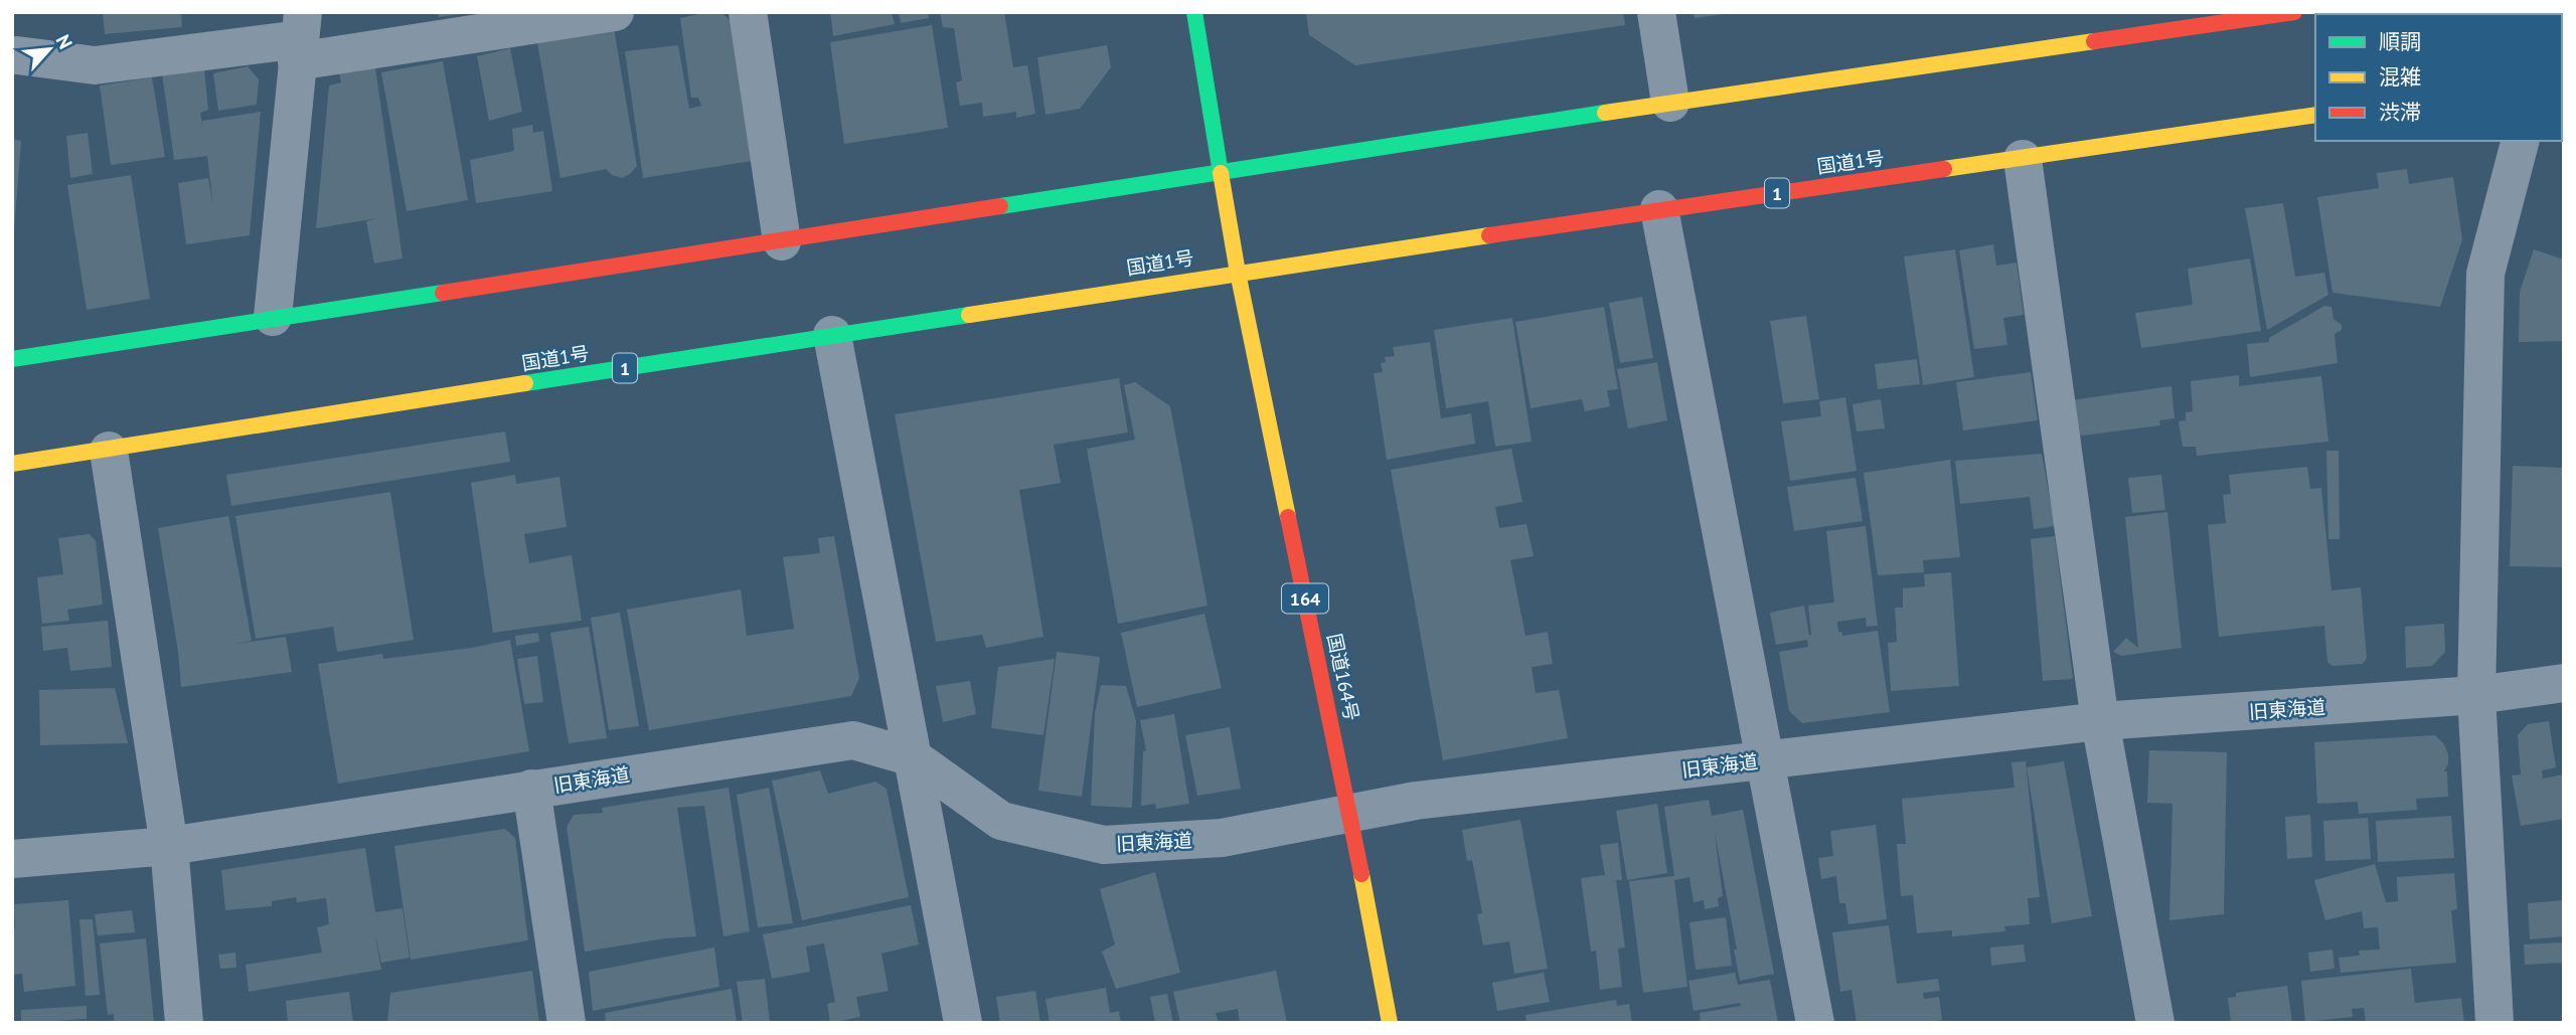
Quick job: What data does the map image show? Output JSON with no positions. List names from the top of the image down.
{
  "streets": {
    "main road": [
      "国道1号",
      "1",
      "164",
      "国道164号"
    ],
    "street": ["旧東海道"]
  },
  "crossings": [
    ["国道1号", "国道164号"],
    ["国道164号", "旧東海道"]
  ],
  "legend": ["順調", "混雑", "渋滞"],
  "north": "top right"
}
